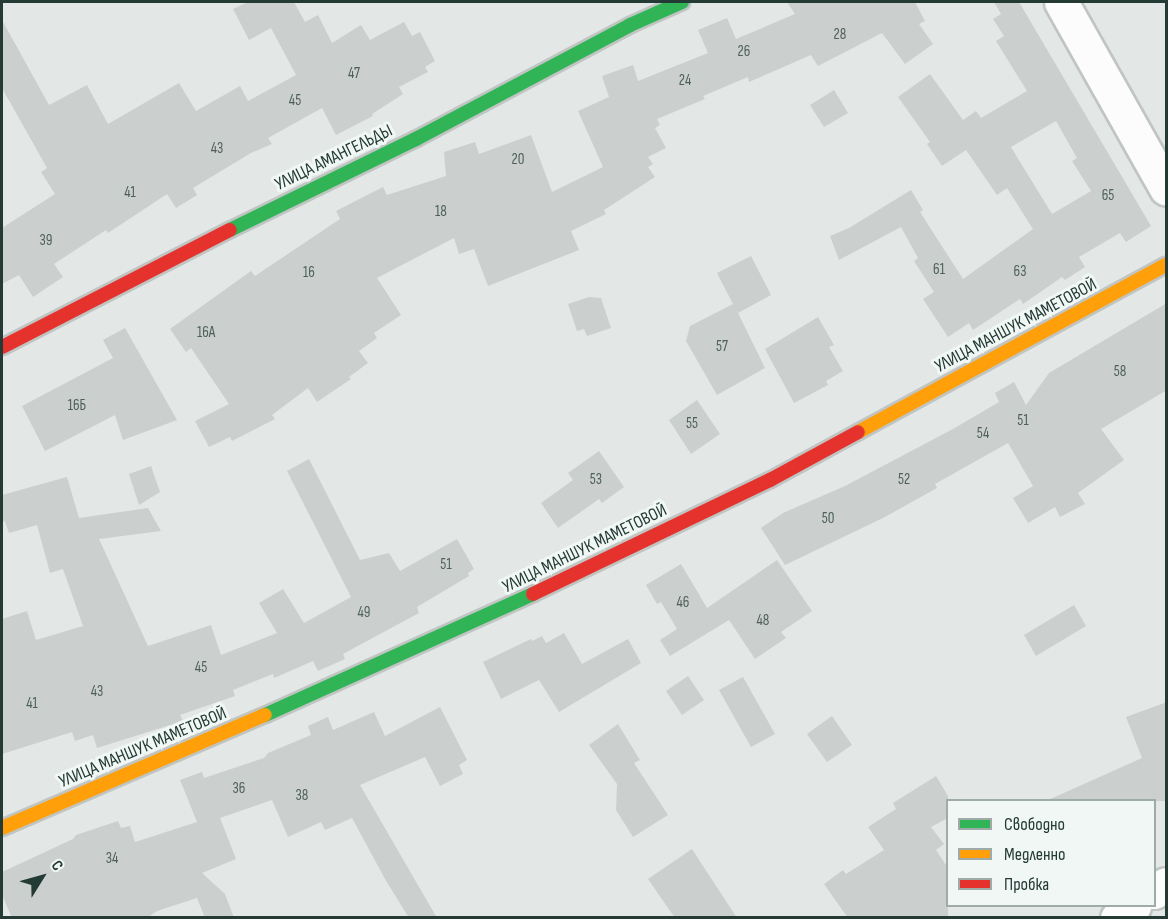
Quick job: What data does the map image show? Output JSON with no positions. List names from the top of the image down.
{
  "streets": {
    "street": ["УЛИЦА АМАНГЕЛЬДЫ", "УЛИЦА МАНШУК МАМЕТОВОЙ"]
  },
  "house_numbers": [
    "28",
    "26",
    "47",
    "24",
    "45",
    "43",
    "20",
    "41",
    "65",
    "18",
    "39",
    "61",
    "63",
    "16",
    "16А",
    "57",
    "58",
    "16Б",
    "51",
    "55",
    "54",
    "53",
    "52",
    "50",
    "51",
    "46",
    "49",
    "48",
    "45",
    "43",
    "41",
    "36",
    "38",
    "34"
  ],
  "legend": ["Свободно", "Медленно", "Пробка"],
  "north": "top right"
}
